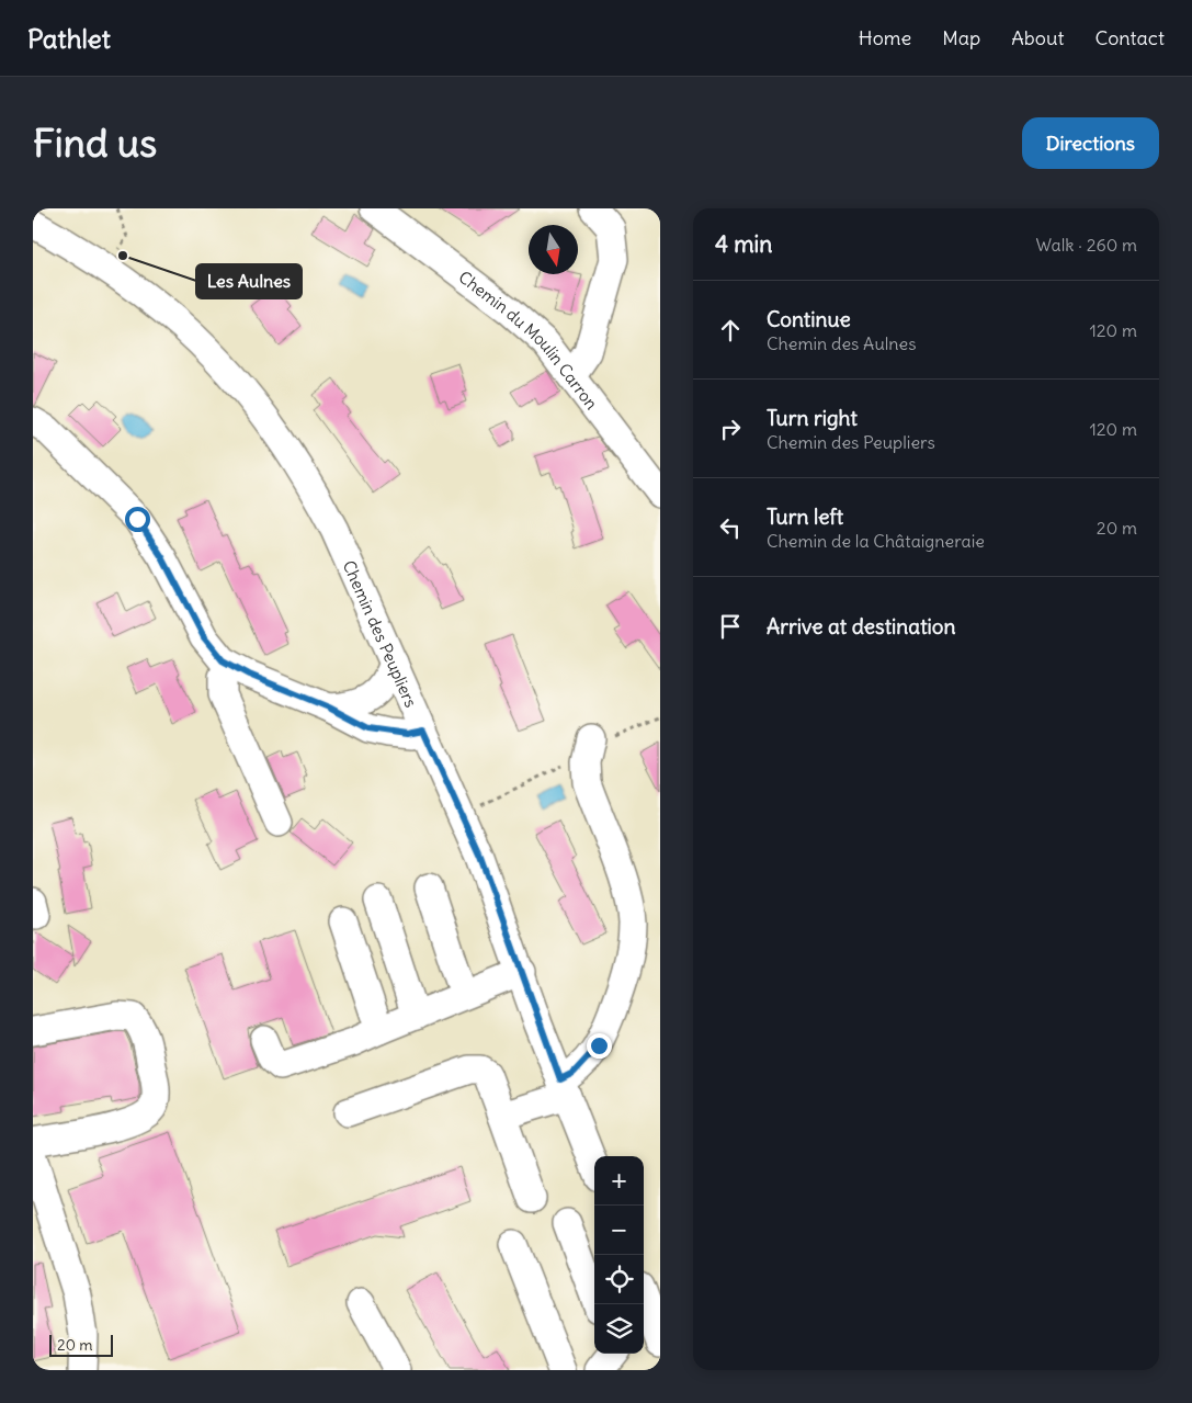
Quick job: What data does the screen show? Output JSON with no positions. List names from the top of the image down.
{
  "streets": {
    "street": ["Chemin du Moulin Carron", "Chemin des Peupliers"]
  },
  "places": ["Les Aulnes"],
  "scale_bar": "20 m",
  "north": "bottom",
  "page": {
    "header": "Pathlet",
    "nav": [
      "Home",
      "Map",
      "About",
      "Contact"
    ],
    "buttons": "Directions",
    "title": "Find us",
    "heading": ["4 min", "Walk · 260 m"],
    "list": [
      ["Continue", "Chemin des Aulnes", "120 m"],
      ["Turn right", "Chemin des Peupliers", "120 m"],
      ["Turn left", "Chemin de la Châtaigneraie", "20 m"],
      "Arrive at destination"
    ],
    "map_buttons": ["+", "−"],
    "scale": "20 m"
  }
}
